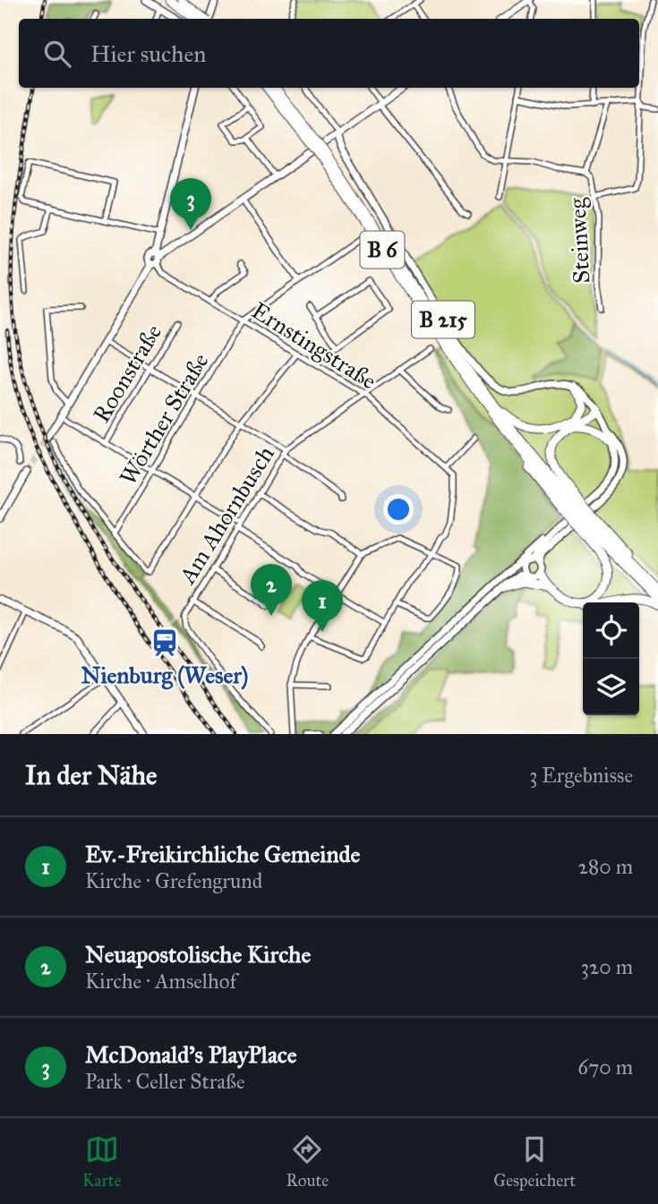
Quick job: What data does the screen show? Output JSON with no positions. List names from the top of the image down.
{
  "streets": {
    "highway": ["B 6"],
    "main road": ["B 215"],
    "street": [
      "Steinweg",
      "Ernstingstraße",
      "Roonstraße",
      "Wörther Straße",
      "Am Ahornbusch"
    ]
  },
  "crossings": [
    ["Ernstingstraße", "Wörther Straße"],
    ["Ernstingstraße", "Am Ahornbusch"]
  ],
  "places": {
    "station": ["Nienburg (Weser)"]
  },
  "page": {
    "search": "Hier suchen",
    "pins": ["3", "2", "1"],
    "heading": ["In der Nähe", "3 Ergebnisse"],
    "list": [
      {
        "mark": "1",
        "name": "Ev.-Freikirchliche Gemeinde",
        "note": "Kirche · Grefengrund",
        "value": "280 m"
      },
      {
        "mark": "2",
        "name": "Neuapostolische Kirche",
        "note": "Kirche · Amselhof",
        "value": "320 m"
      },
      {
        "mark": "3",
        "name": "McDonald's PlayPlace",
        "note": "Park · Celler Straße",
        "value": "670 m"
      }
    ],
    "nav": ["Karte", "Route", "Gespeichert"]
  }
}
